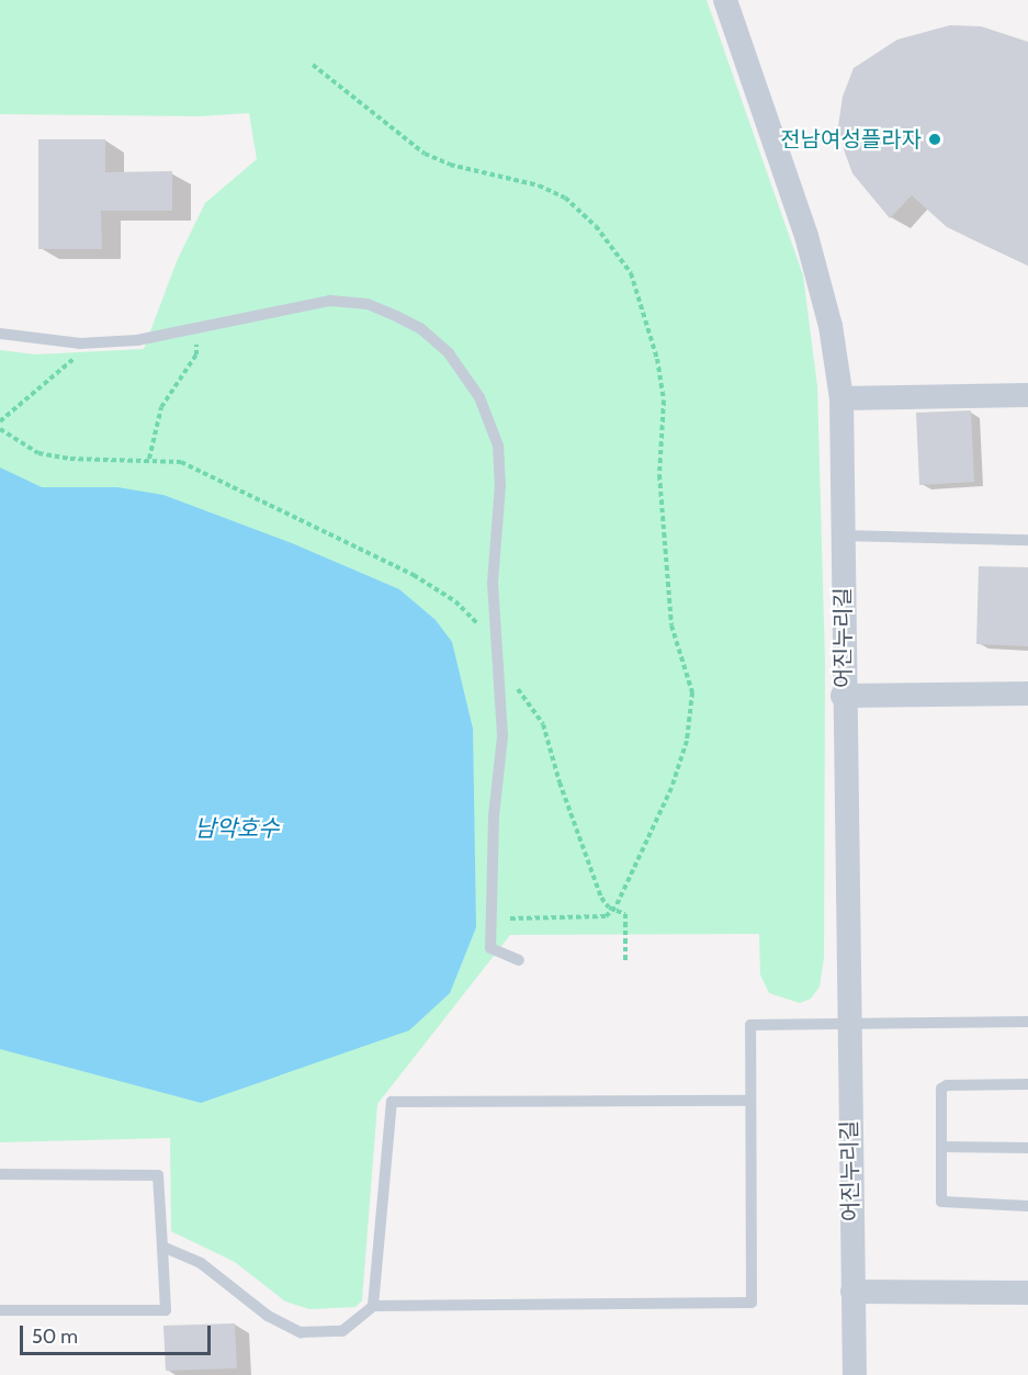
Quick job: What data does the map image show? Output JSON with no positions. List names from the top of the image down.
{
  "streets": {
    "street": ["어진누리길"]
  },
  "water": ["남악호수"],
  "places": ["전남여성플라자"],
  "scale_bar": "50 m"
}
